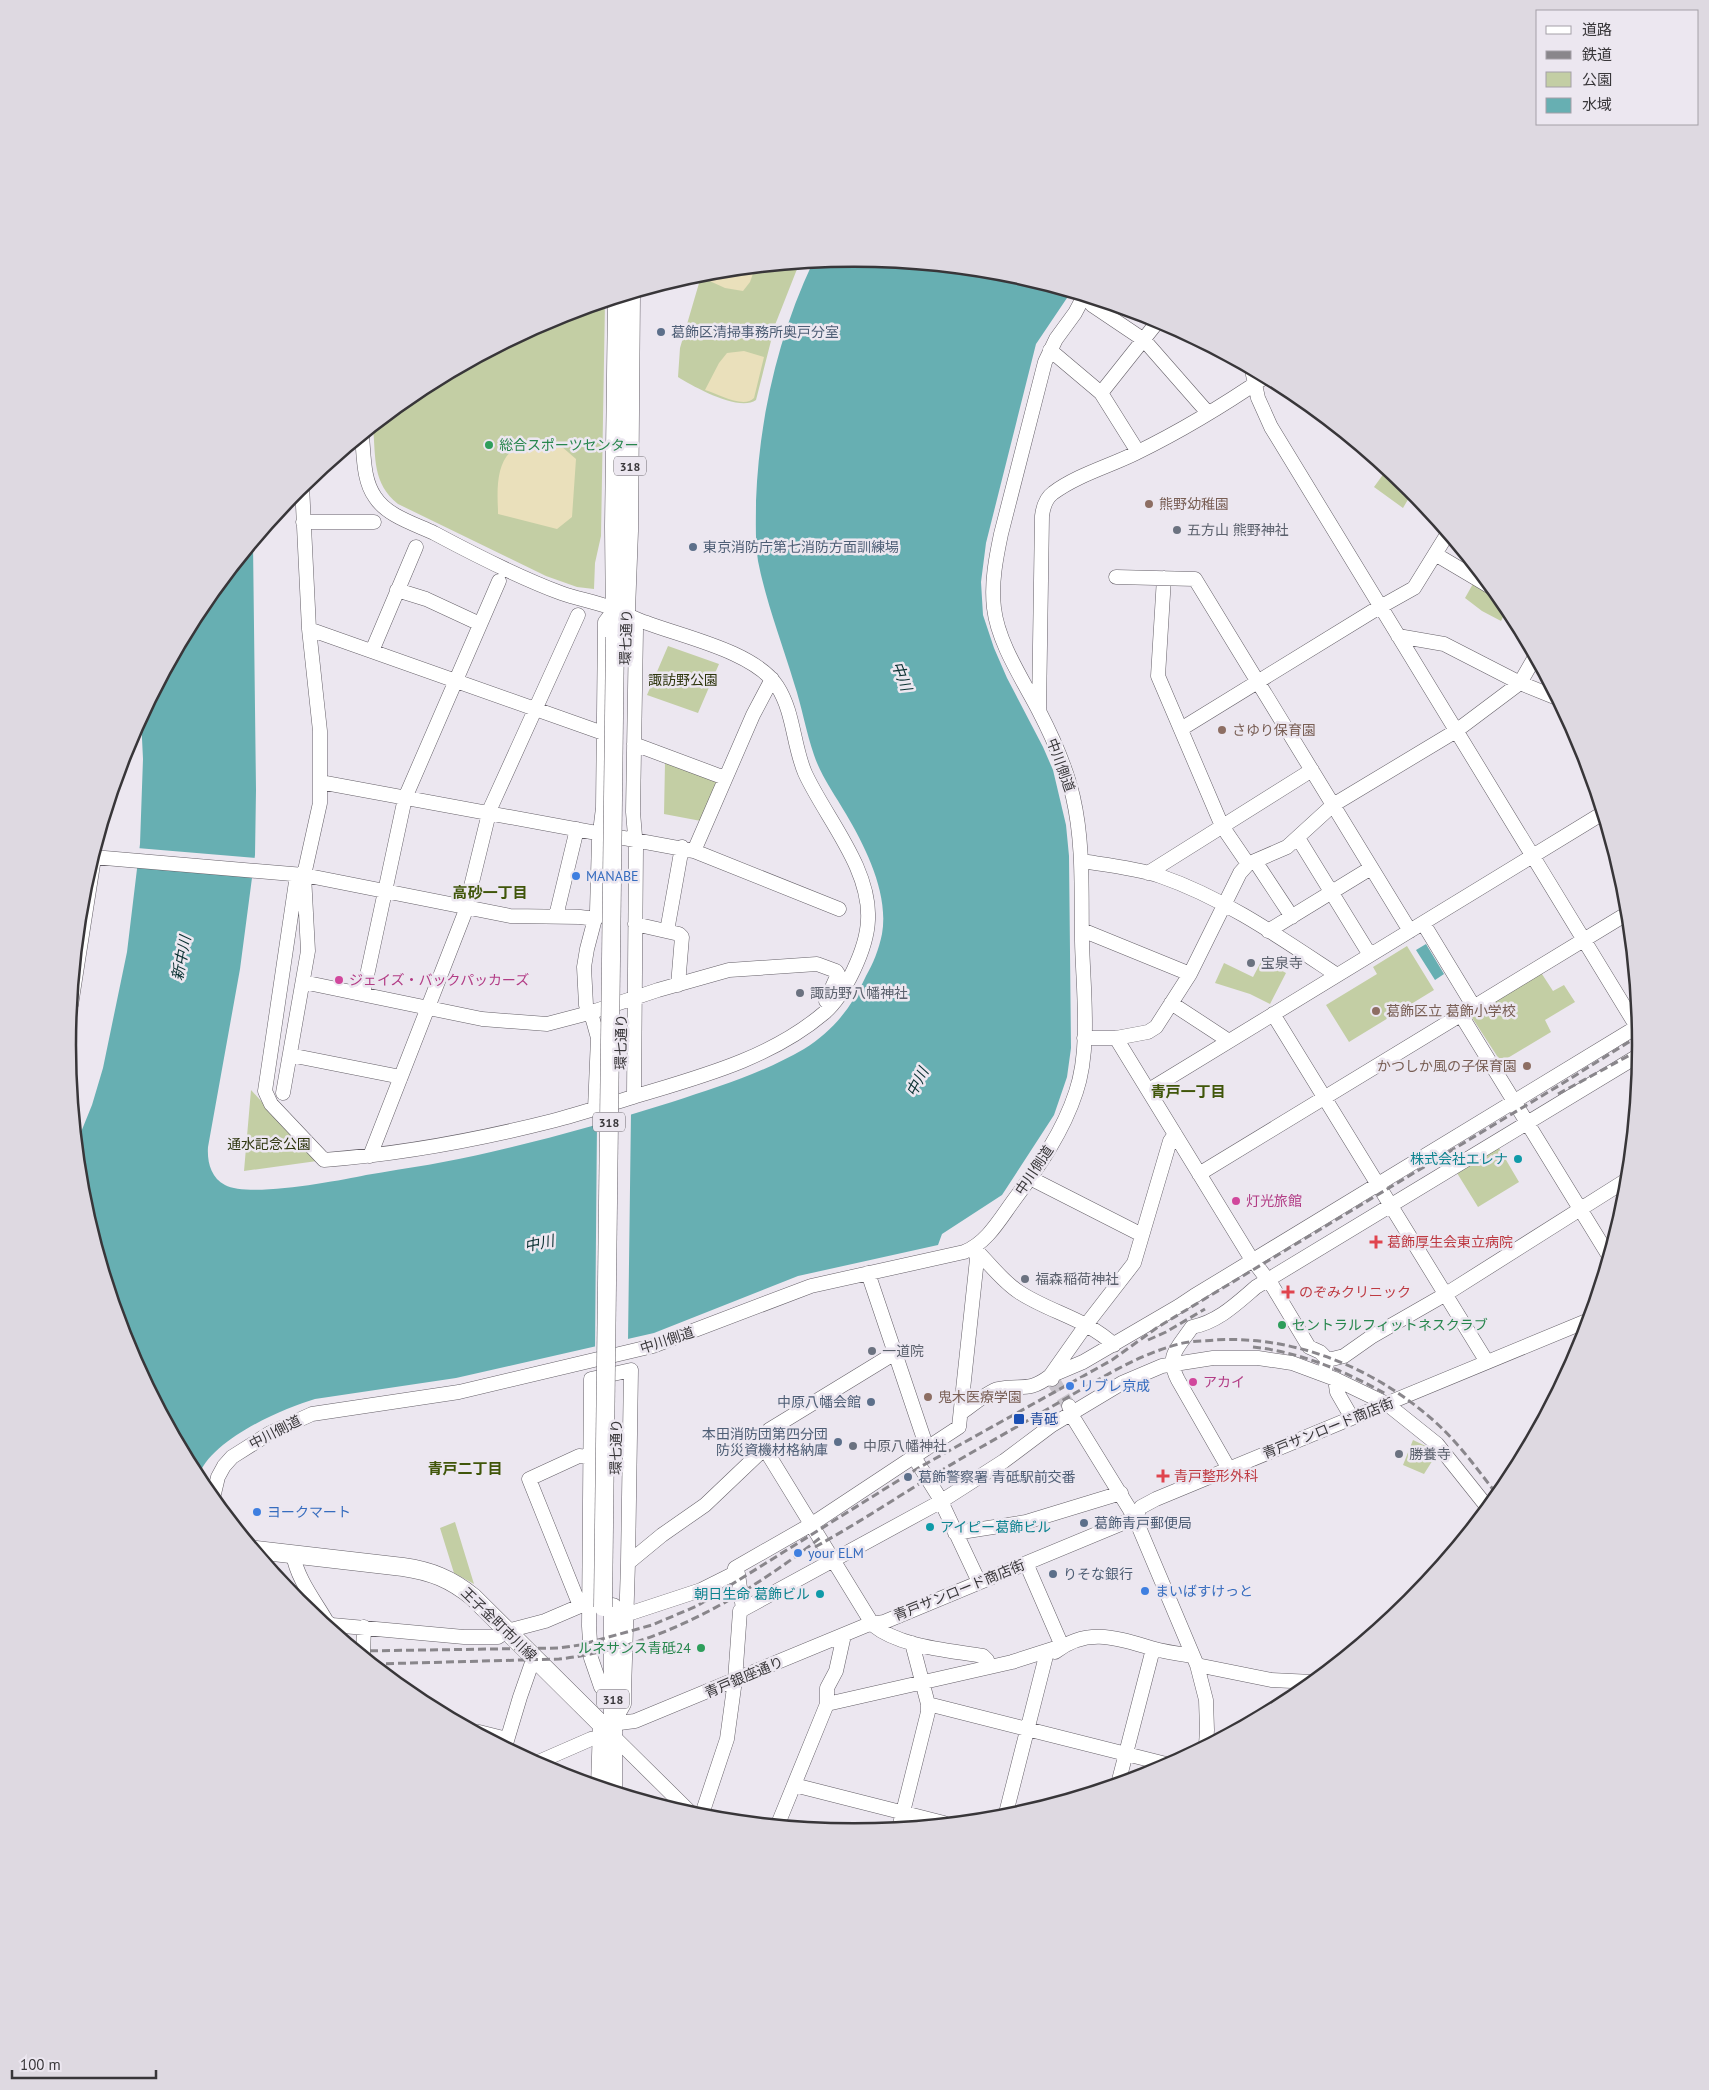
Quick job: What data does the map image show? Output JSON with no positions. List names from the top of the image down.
{
  "streets": {
    "main road": ["318", "環七通り", "王子金町市川線"],
    "street": ["中川側道", "青戸サンロード商店街", "青戸銀座通り"]
  },
  "crossings": [
    ["環七通り", "王子金町市川線"],
    ["環七通り", "青戸銀座通り"],
    ["青戸サンロード商店街", "青戸銀座通り"],
    ["王子金町市川線", "青戸銀座通り"]
  ],
  "districts": ["高砂一丁目", "青戸一丁目", "青戸二丁目"],
  "water": ["中川", "新中川"],
  "parks": ["諏訪野公園", "通水記念公園"],
  "places": {
    "other": [
      "葛飾区清掃事務所奥戸分室",
      "総合スポーツセンター",
      "熊野幼稚園",
      "五方山 熊野神社",
      "東京消防庁第七消防方面訓練場",
      "さゆり保育園",
      "MANABE",
      "宝泉寺",
      "ジェイズ・バックパッカーズ",
      "諏訪野八幡神社",
      "葛飾区立 葛飾小学校",
      "かつしか風の子保育園",
      "株式会社エレナ",
      "灯光旅館",
      "福森稲荷神社",
      "セントラルフィットネスクラブ",
      "一道院",
      "アカイ",
      "リブレ京成",
      "鬼木医療学園",
      "中原八幡会館",
      "本田消防団第四分団 防災資機材格納庫",
      "中原八幡神社",
      "勝養寺",
      "葛飾警察署 青砥駅前交番",
      "ヨークマート",
      "葛飾青戸郵便局",
      "アイピー葛飾ビル",
      "your ELM",
      "りそな銀行",
      "まいばすけっと",
      "朝日生命 葛飾ビル",
      "ルネサンス青砥24"
    ],
    "health": ["葛飾厚生会東立病院", "のぞみクリニック", "青戸整形外科"],
    "transit": ["青砥"]
  },
  "legend": [
    "道路",
    "鉄道",
    "公園",
    "水域"
  ],
  "scale_bar": "100 m"
}
